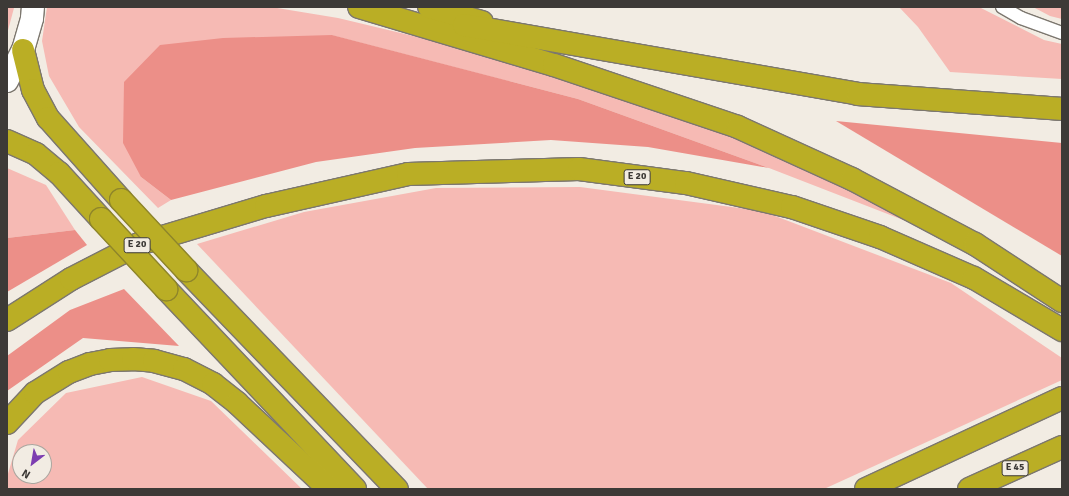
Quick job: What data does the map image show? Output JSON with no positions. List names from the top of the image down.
{
  "streets": {
    "highway": ["E 20", "E 45"]
  },
  "north": "bottom left"
}
